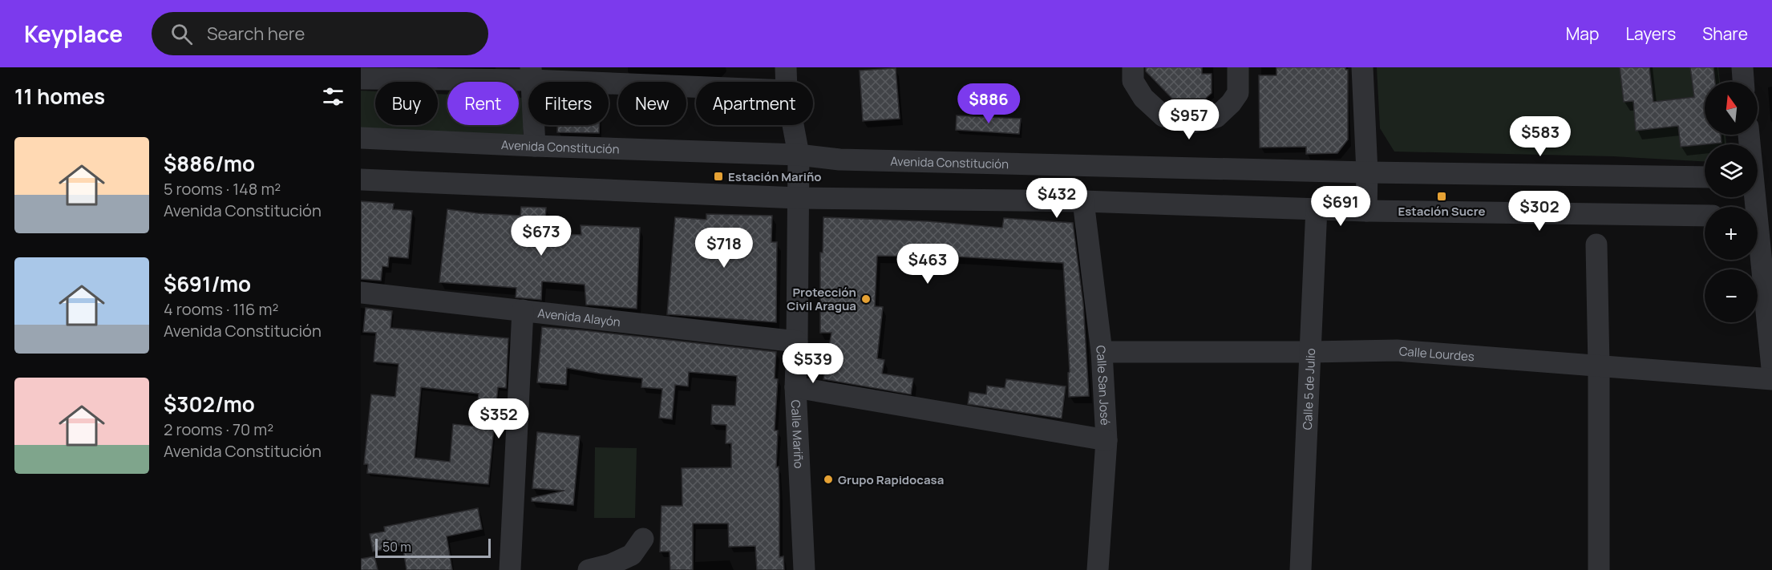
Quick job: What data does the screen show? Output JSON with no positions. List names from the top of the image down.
{
  "streets": {
    "street": [
      "Avenida Constitución",
      "Avenida Alayón",
      "Calle Lourdes",
      "Calle San José",
      "Calle 5 de Julio",
      "Calle Mariño"
    ]
  },
  "crossings": [
    ["Avenida Constitución", "Calle Mariño"],
    ["Avenida Alayón", "Calle Mariño"],
    ["Calle Lourdes", "Calle San José"],
    ["Calle Lourdes", "Calle 5 de Julio"]
  ],
  "places": {
    "transit": ["Estación Mariño", "Estación Sucre"],
    "other": ["Protección Civil Aragua", "Grupo Rapidocasa"]
  },
  "scale_bar": "50 m",
  "north": "top",
  "page": {
    "header": "Keyplace",
    "search": "Search here",
    "nav": ["Map", "Layers", "Share"],
    "heading": "11 homes",
    "map_buttons": ["+", "−"],
    "chip": [
      "Buy",
      "Rent",
      "Filters",
      "New",
      "Apartment"
    ],
    "price": [
      "$886",
      "$957",
      "$583",
      "$432",
      "$691",
      "$302",
      "$673",
      "$718",
      "$463",
      "$539",
      "$352"
    ],
    "list": [
      {
        "name": "$886/mo",
        "note": "5 rooms · 148 m² · Avenida Constitución"
      },
      {
        "name": "$691/mo",
        "note": "4 rooms · 116 m² · Avenida Constitución"
      },
      {
        "name": "$302/mo",
        "note": "2 rooms · 70 m² · Avenida Constitución"
      }
    ],
    "scale": "50 m"
  }
}
